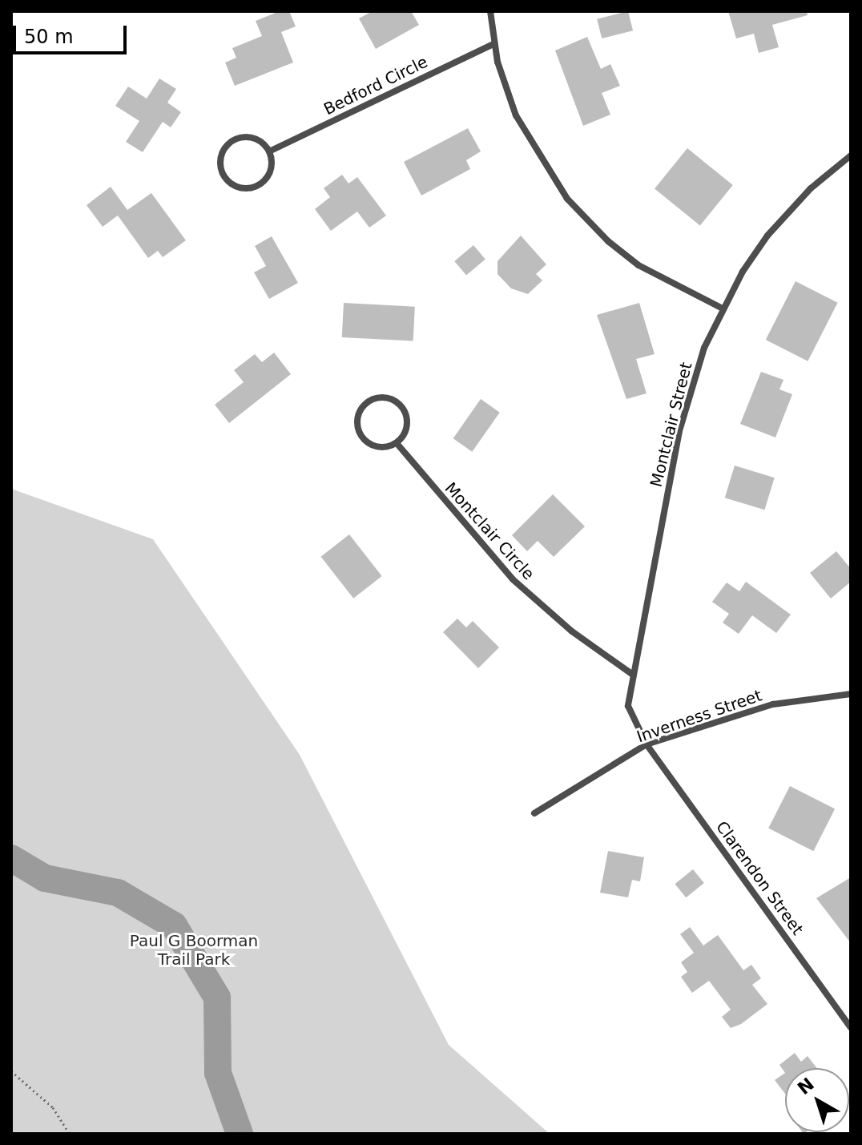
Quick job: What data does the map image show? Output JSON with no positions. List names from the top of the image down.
{
  "streets": {
    "street": [
      "Bedford Circle",
      "Montclair Street",
      "Montclair Circle",
      "Inverness Street",
      "Clarendon Street"
    ]
  },
  "crossings": [
    ["Montclair Street", "Montclair Circle"],
    ["Montclair Street", "Inverness Street"],
    ["Montclair Street", "Clarendon Street"],
    ["Inverness Street", "Clarendon Street"]
  ],
  "parks": ["Paul G Boorman Trail Park"],
  "scale_bar": "50 m",
  "north": "top left"
}
